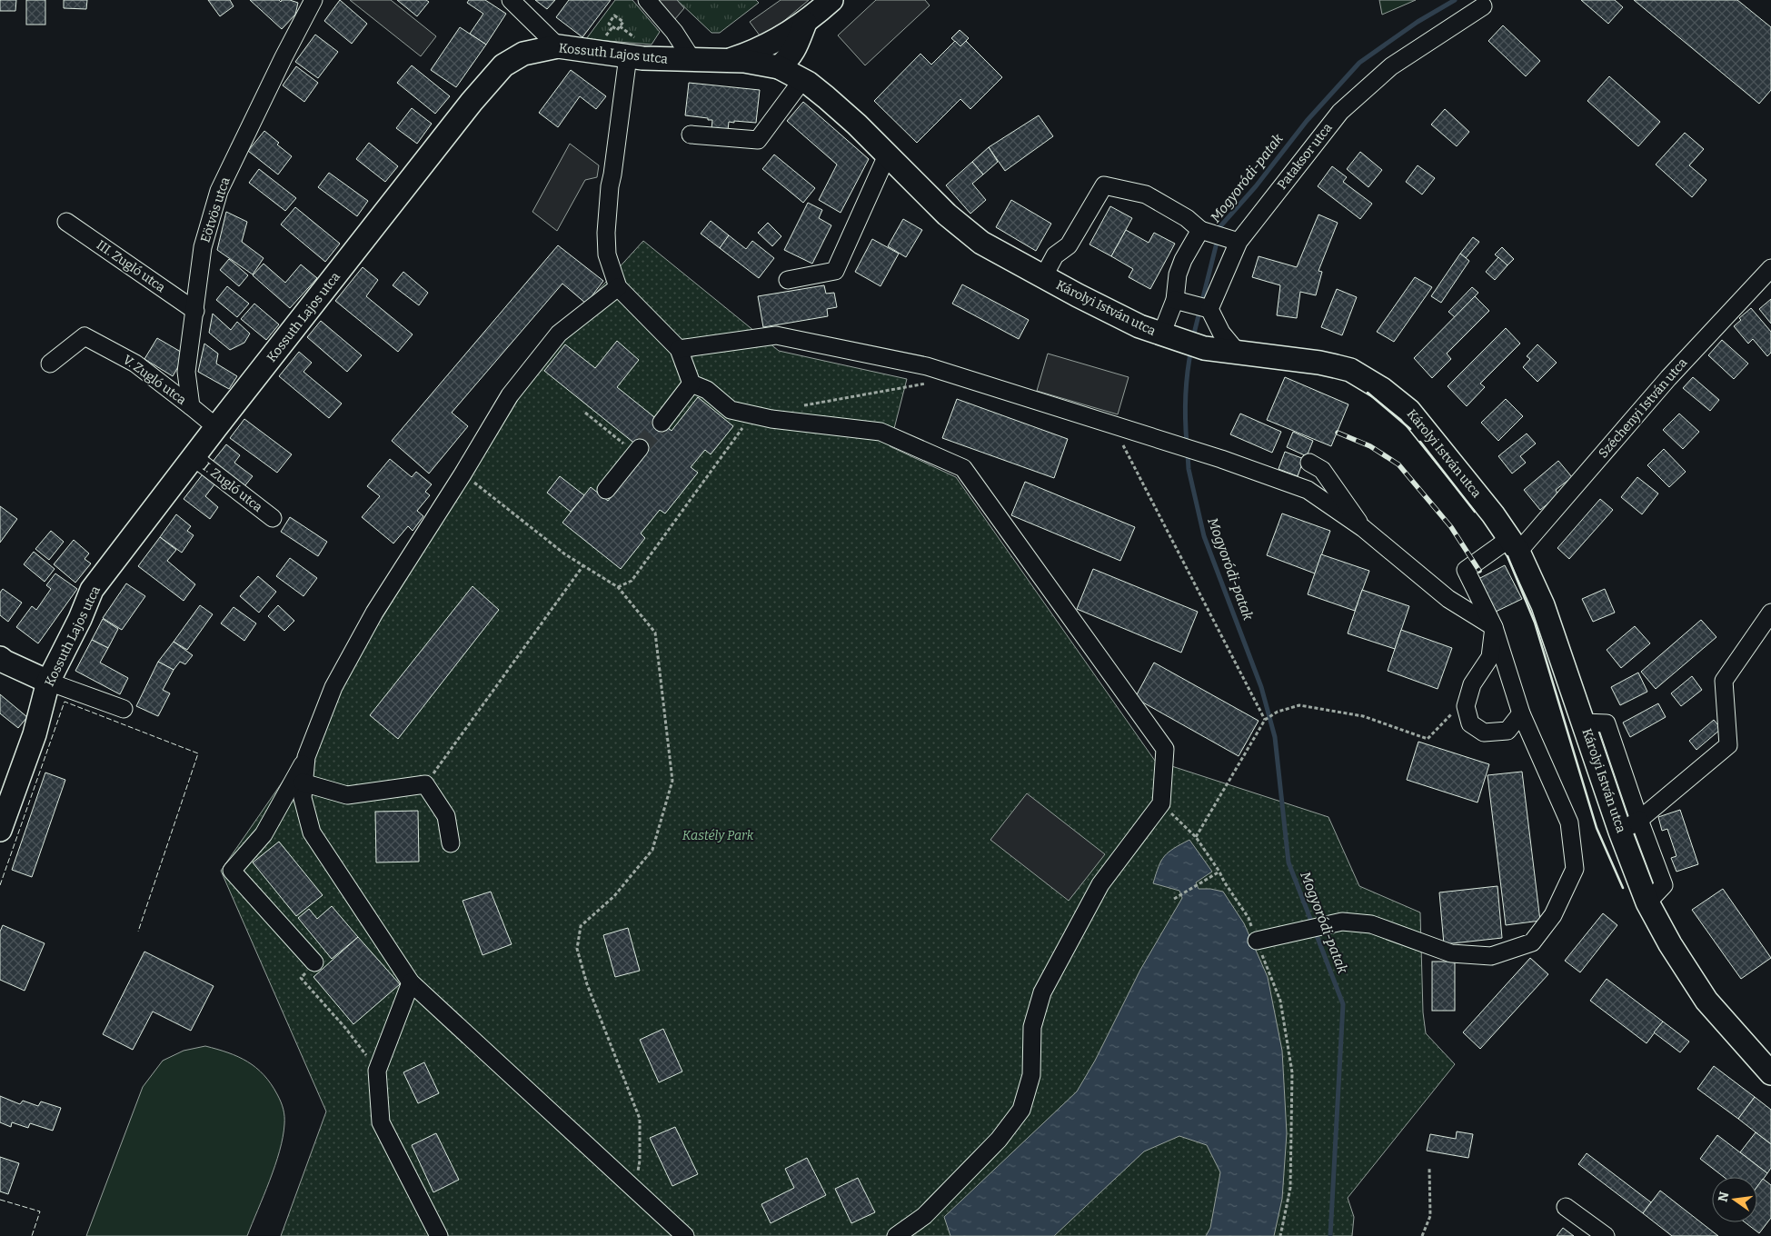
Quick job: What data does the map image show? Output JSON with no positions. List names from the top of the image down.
{
  "streets": {
    "main road": ["Kossuth Lajos utca", "Károlyi István utca"],
    "street": [
      "Pataksor utca",
      "Eötvös utca",
      "III. Zugló utca",
      "V. Zugló utca",
      "Széchenyi István utca",
      "I. Zugló utca"
    ]
  },
  "crossings": [
    ["Kossuth Lajos utca", "Károlyi István utca"],
    ["Kossuth Lajos utca", "I. Zugló utca"],
    ["Eötvös utca", "III. Zugló utca"],
    ["Eötvös utca", "V. Zugló utca"],
    ["Károlyi István utca", "Széchenyi István utca"]
  ],
  "water": ["Mogyoródi-patak"],
  "parks": ["Kastély Park"],
  "north": "left"
}
